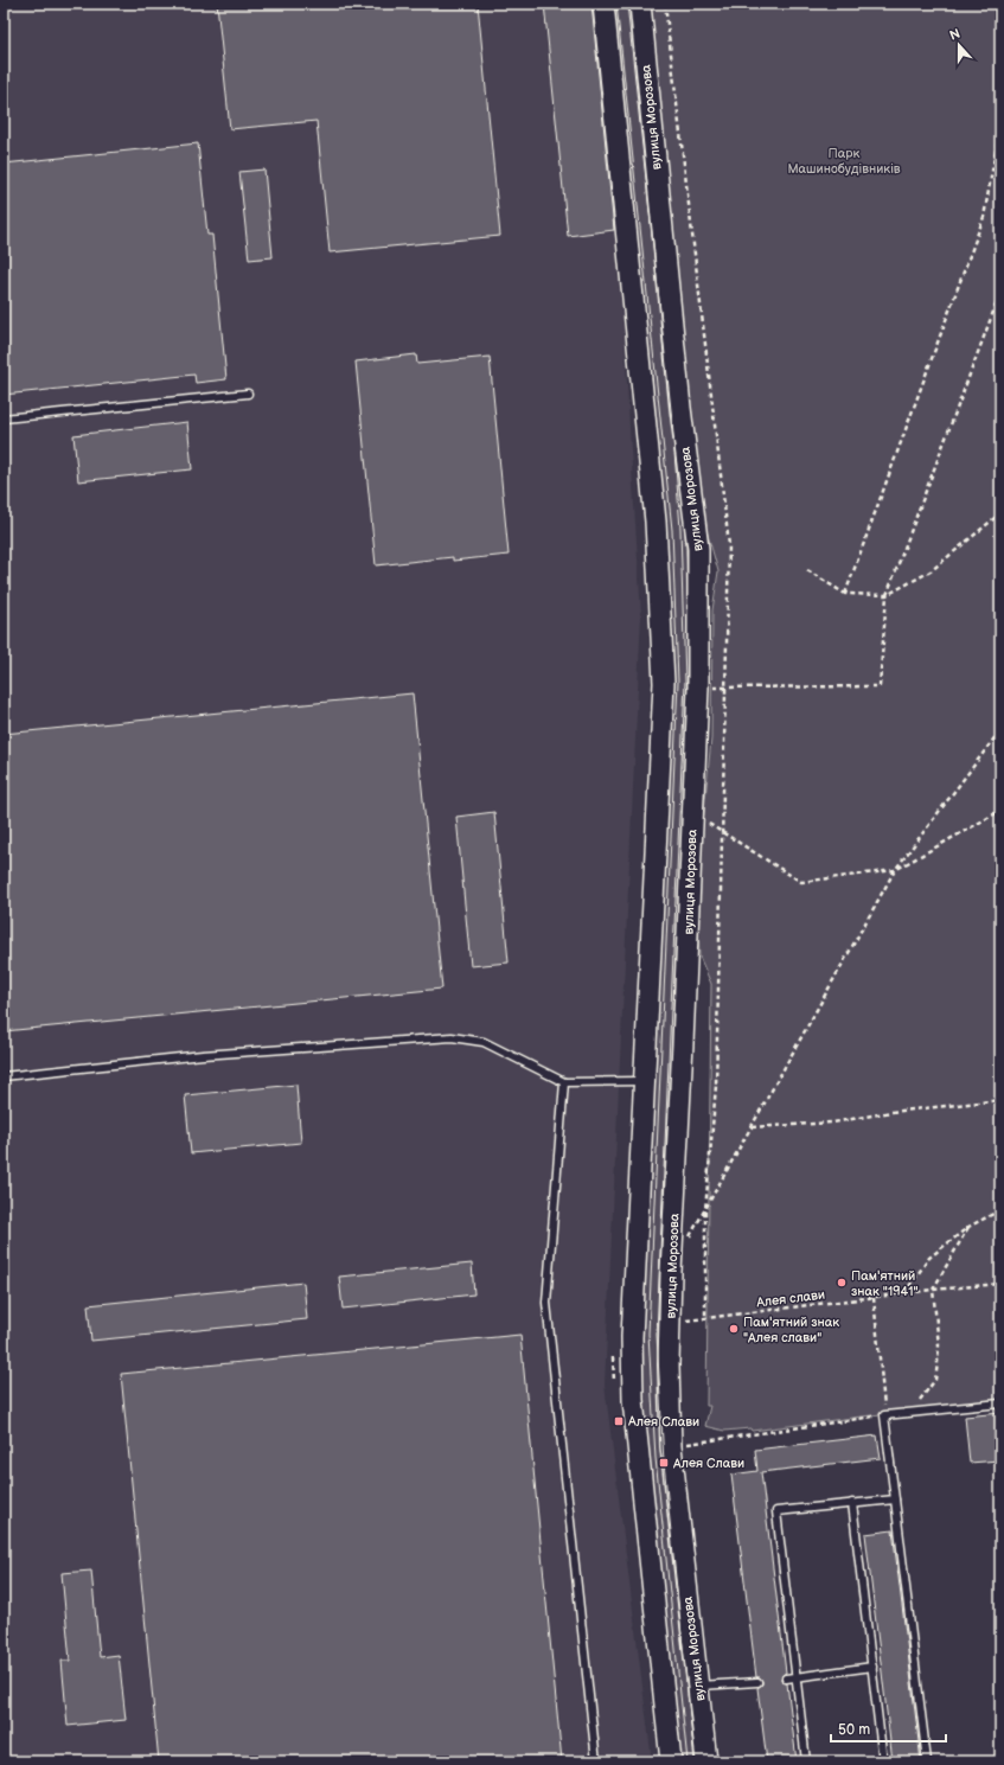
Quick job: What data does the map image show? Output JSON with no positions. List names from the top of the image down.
{
  "streets": {
    "main road": ["вулиця Морозова"],
    "path": ["Алея слави"]
  },
  "crossings": [
    ["вулиця Морозова", "Алея слави"]
  ],
  "parks": ["Парк Машинобудівників"],
  "places": {
    "other": ["Пам'ятний знак \"1941\"", "Пам'ятний знак \"Алея слави\""],
    "transit": ["Aлея Слави", "Алея Слави"]
  },
  "scale_bar": "50 m",
  "north": "top"
}
